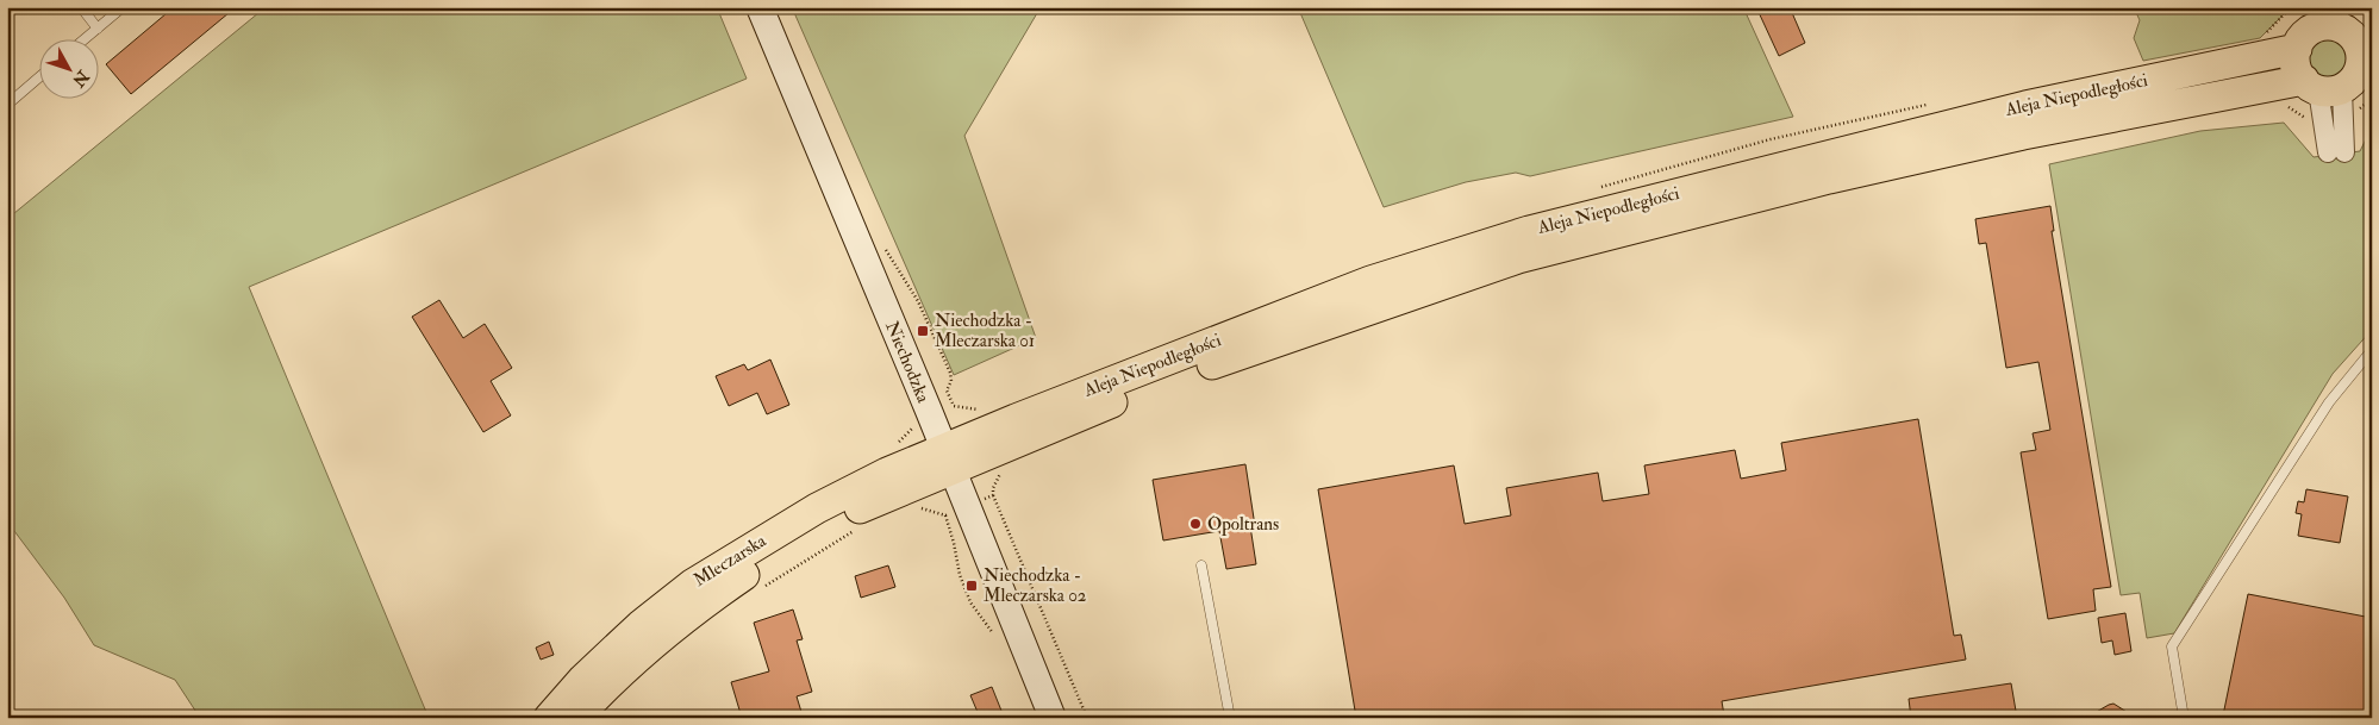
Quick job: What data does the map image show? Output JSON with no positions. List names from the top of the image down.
{
  "streets": {
    "main road": ["Aleja Niepodległości", "Mleczarska"],
    "street": ["Niechodzka"]
  },
  "crossings": [
    ["Aleja Niepodległości", "Niechodzka"],
    ["Aleja Niepodległości", "Mleczarska"],
    ["Niechodzka", "Mleczarska"]
  ],
  "places": {
    "transit": ["Niechodzka - Mleczarska 01", "Niechodzka - Mleczarska 02"],
    "other": ["Opoltrans"]
  },
  "north": "bottom right"
}
